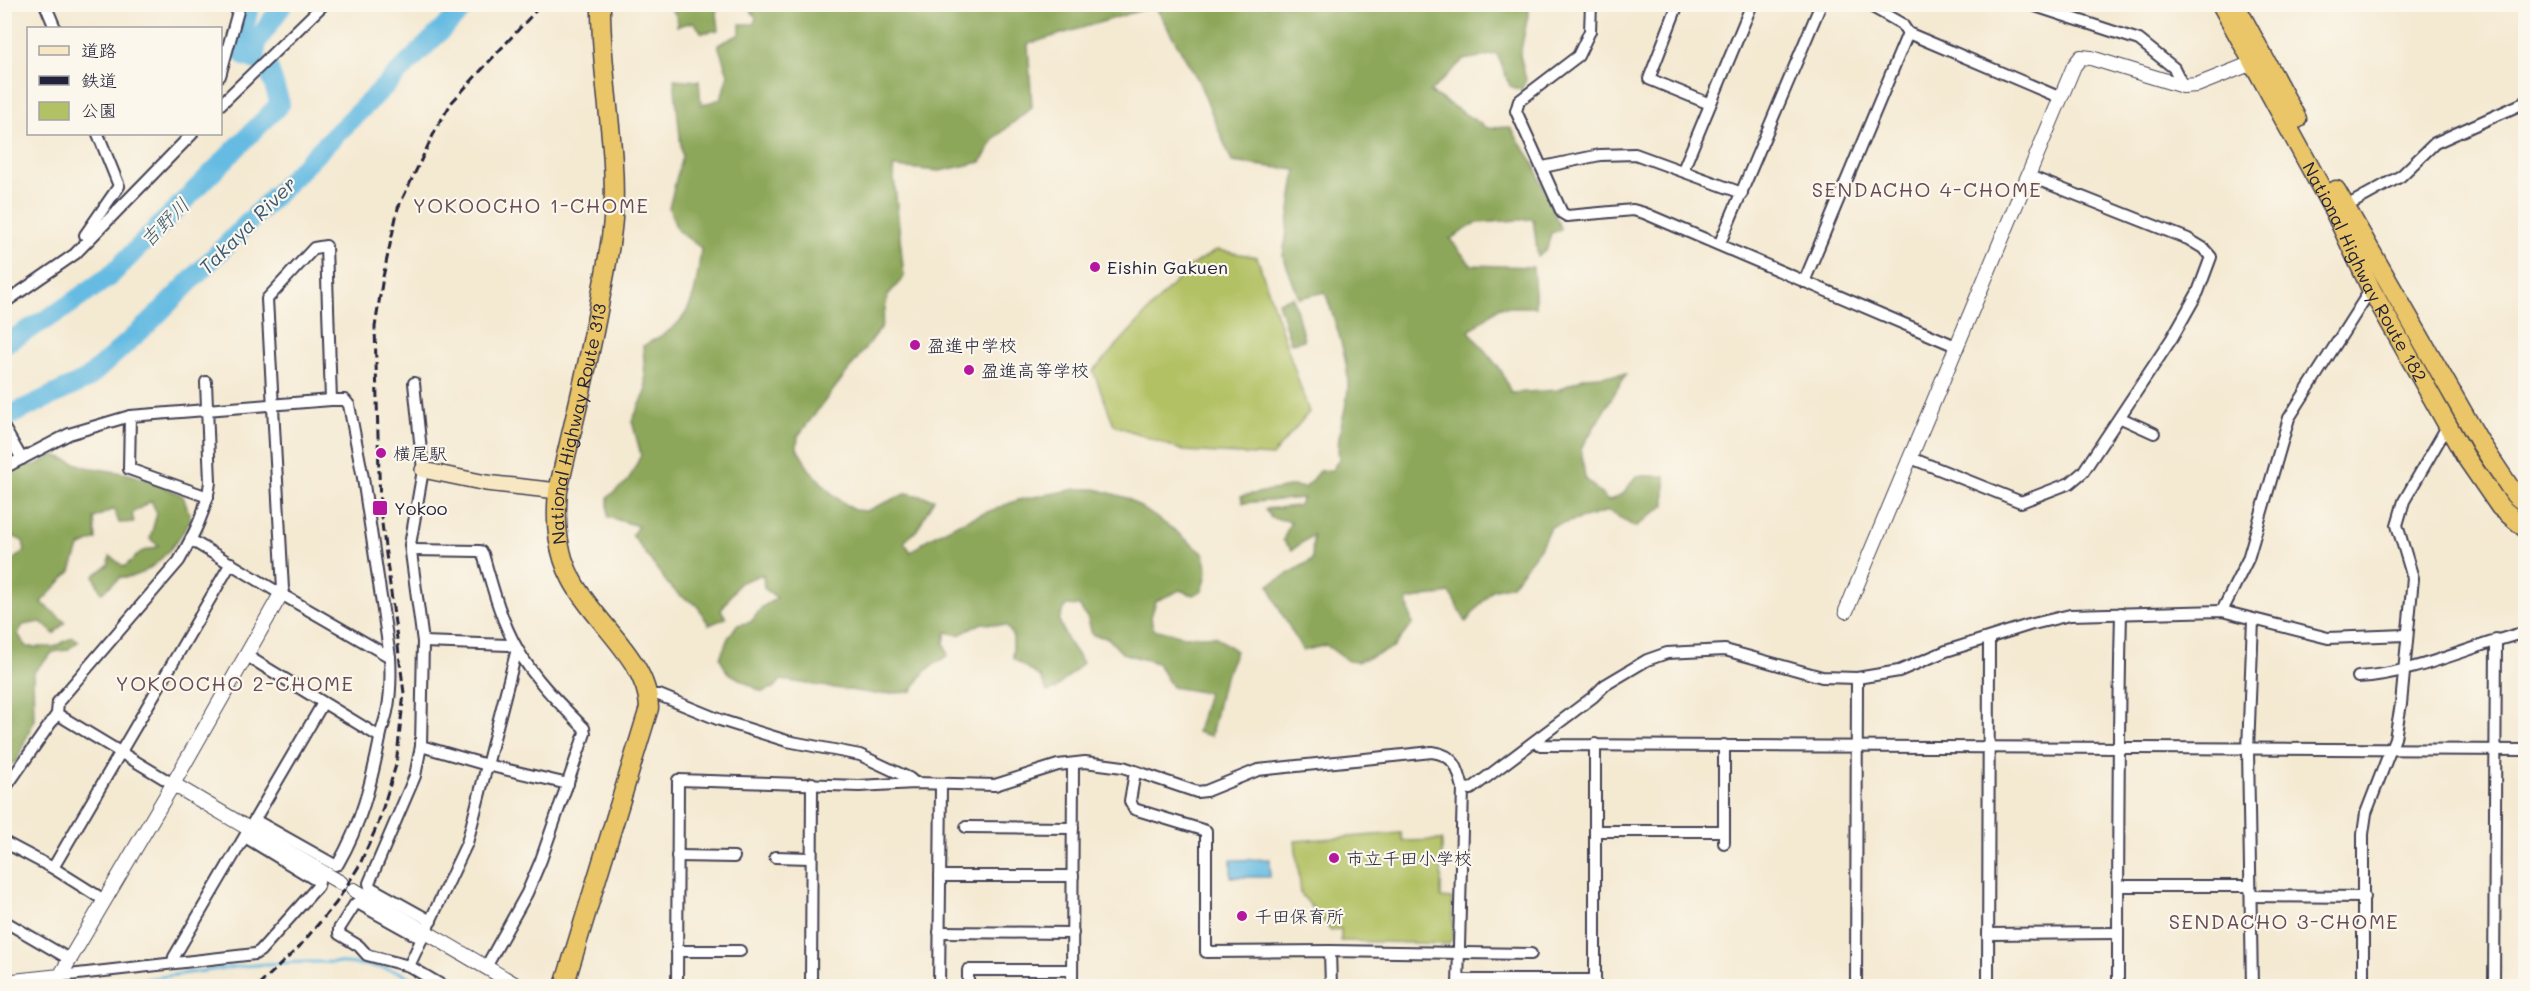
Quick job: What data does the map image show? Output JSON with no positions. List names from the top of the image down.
{
  "streets": {
    "highway": ["National Highway Route 182", "National Highway Route 313"]
  },
  "districts": [
    "SENDACHO 4-CHOME",
    "YOKOOCHO 1-CHOME",
    "YOKOOCHO 2-CHOME",
    "SENDACHO 3-CHOME"
  ],
  "water": ["吉野川", "Takaya River"],
  "places": {
    "other": [
      "Eishin Gakuen",
      "盈進中学校",
      "盈進高等学校",
      "横尾駅",
      "市立千田小学校",
      "千田保育所"
    ],
    "transit": ["Yokoo"]
  },
  "legend": ["道路", "鉄道", "公園"]
}
